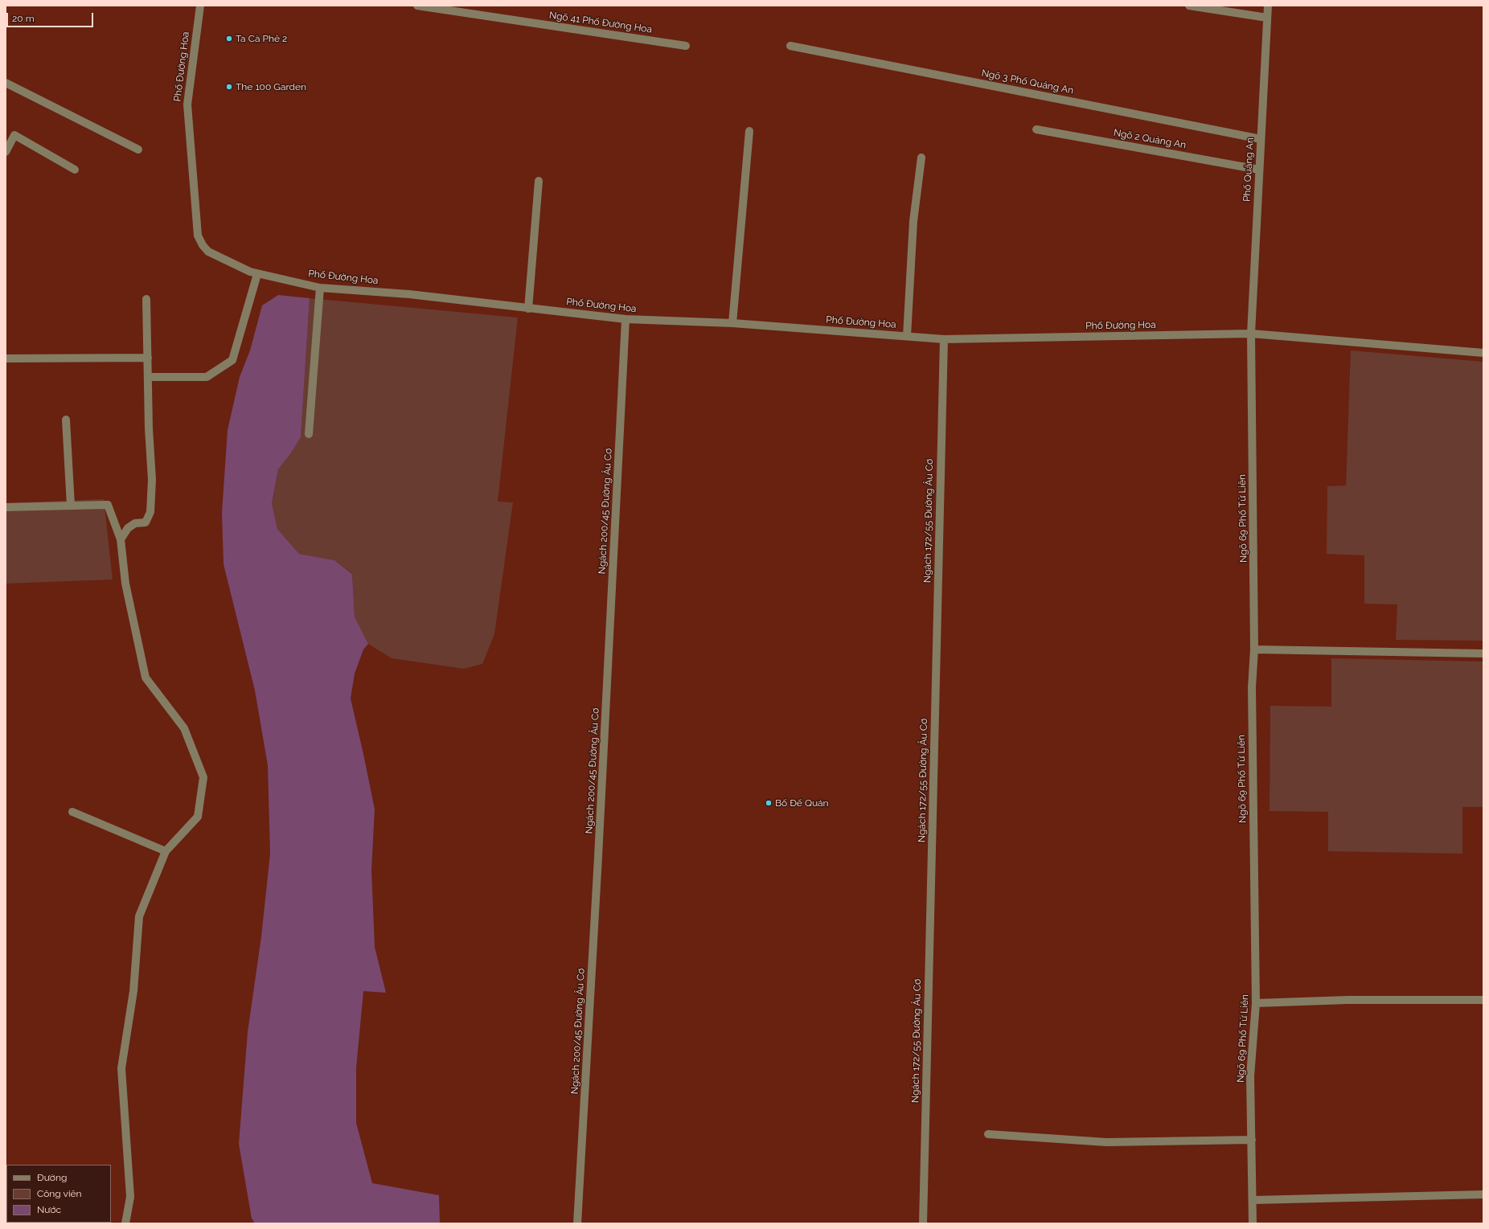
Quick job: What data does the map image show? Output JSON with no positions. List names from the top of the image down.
{
  "streets": {
    "street": [
      "Ngõ 41 Phố Đường Hoa",
      "Phố Đường Hoa",
      "Ngõ 3 Phố Quảng An",
      "Ngõ 2 Quảng An",
      "Phố Quảng An",
      "Ngách 200/45 Đường Âu Cơ",
      "Ngõ 69 Phố Tử Liên",
      "Ngách 172/55 Đường Âu Cơ"
    ]
  },
  "crossings": [
    ["Phố Đường Hoa", "Phố Quảng An"],
    ["Phố Đường Hoa", "Ngách 200/45 Đường Âu Cơ"],
    ["Phố Đường Hoa", "Ngõ 69 Phố Tử Liên"],
    ["Phố Đường Hoa", "Ngách 172/55 Đường Âu Cơ"],
    ["Ngõ 3 Phố Quảng An", "Phố Quảng An"],
    ["Ngõ 2 Quảng An", "Phố Quảng An"],
    ["Phố Quảng An", "Ngõ 69 Phố Tử Liên"]
  ],
  "places": ["Ta Cà Phê 2", "The 100 Garden", "Bố Đế Quán"],
  "legend": ["Đường", "Công viên", "Nước"],
  "scale_bar": "20 m"
}
